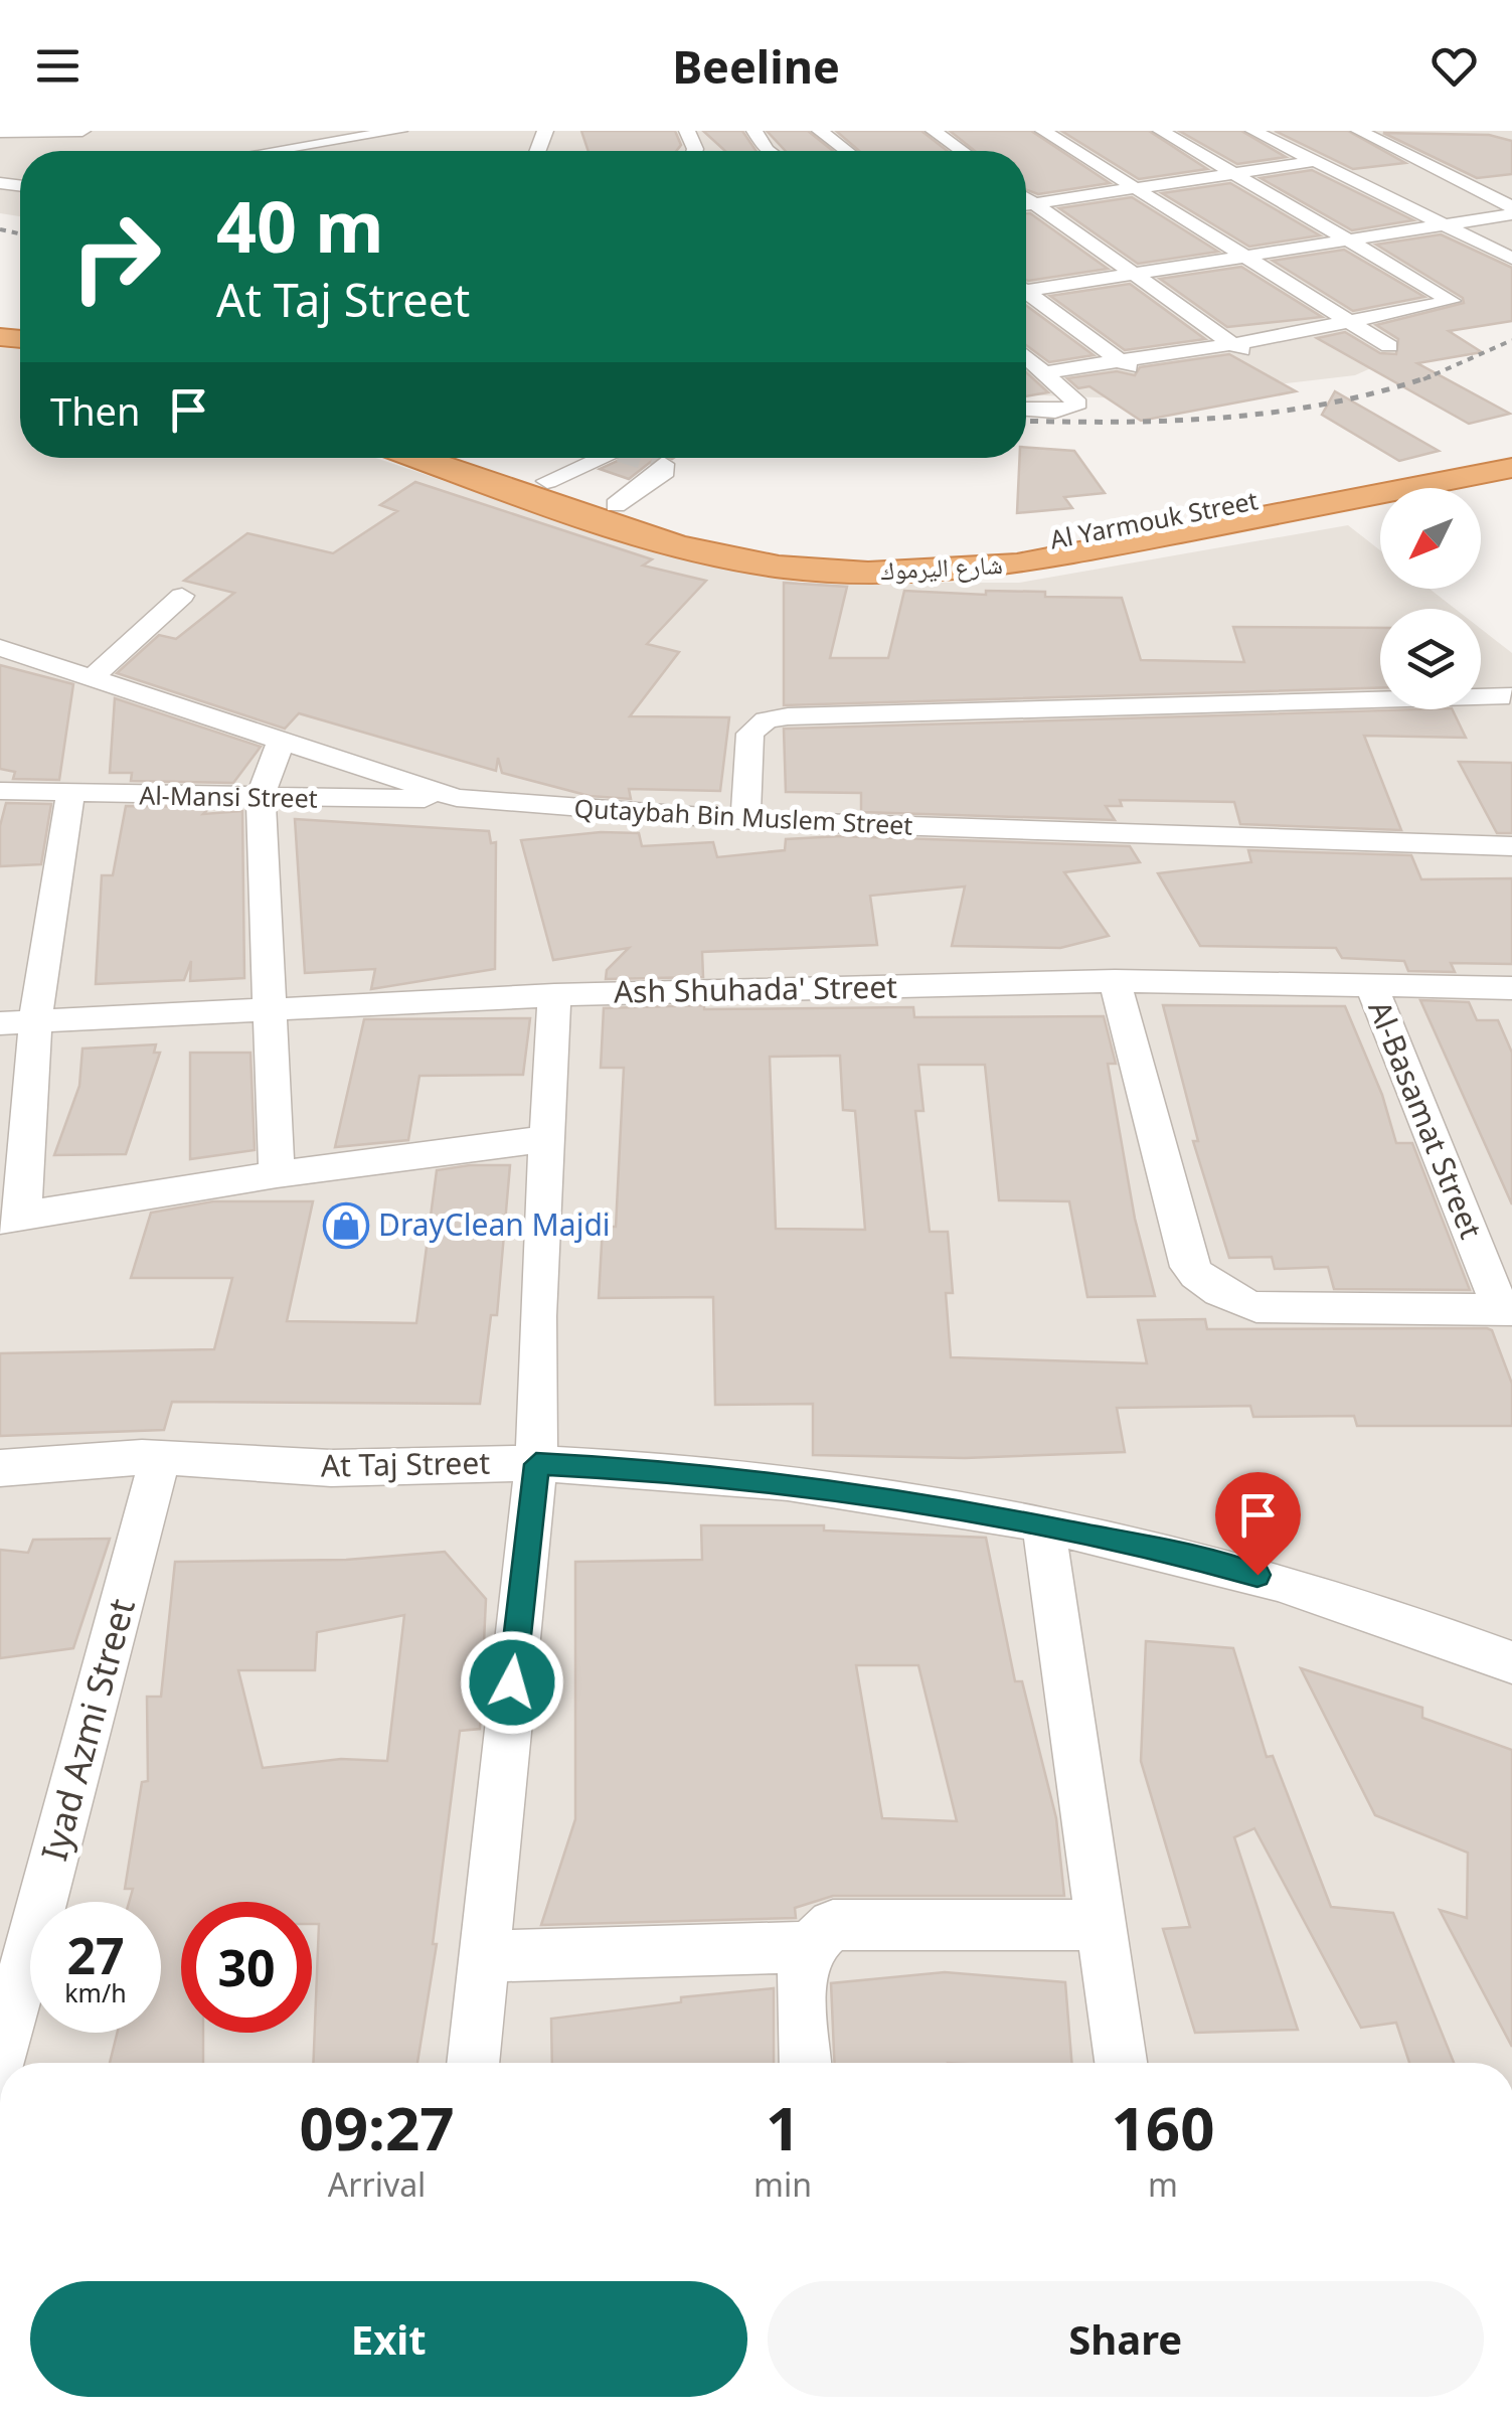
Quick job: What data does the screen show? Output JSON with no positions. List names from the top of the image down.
{
  "streets": {
    "highway": ["Al Yarmouk Street", "شارع اليرموك"],
    "street": [
      "Al-Mansi Street",
      "Qutaybah Bin Muslem Street",
      "Ash Shuhada' Street",
      "Al-Basamat Street",
      "At Taj Street",
      "Iyad Azmi Street"
    ]
  },
  "crossings": [
    ["Al-Mansi Street", "Qutaybah Bin Muslem Street"],
    ["Ash Shuhada' Street", "Al-Basamat Street"],
    ["At Taj Street", "Iyad Azmi Street"]
  ],
  "places": {
    "shop": ["DrayClean Majdi"]
  },
  "north": "bottom left",
  "page": {
    "header": "Beeline",
    "turn": ["40 m", "At Taj Street"],
    "then": "Then",
    "speed": "27 km/h",
    "limit": "30",
    "eta": [
      "09:27",
      "Arrival",
      "1",
      "min",
      "160",
      "m"
    ],
    "buttons": ["Exit", "Share"]
  }
}
